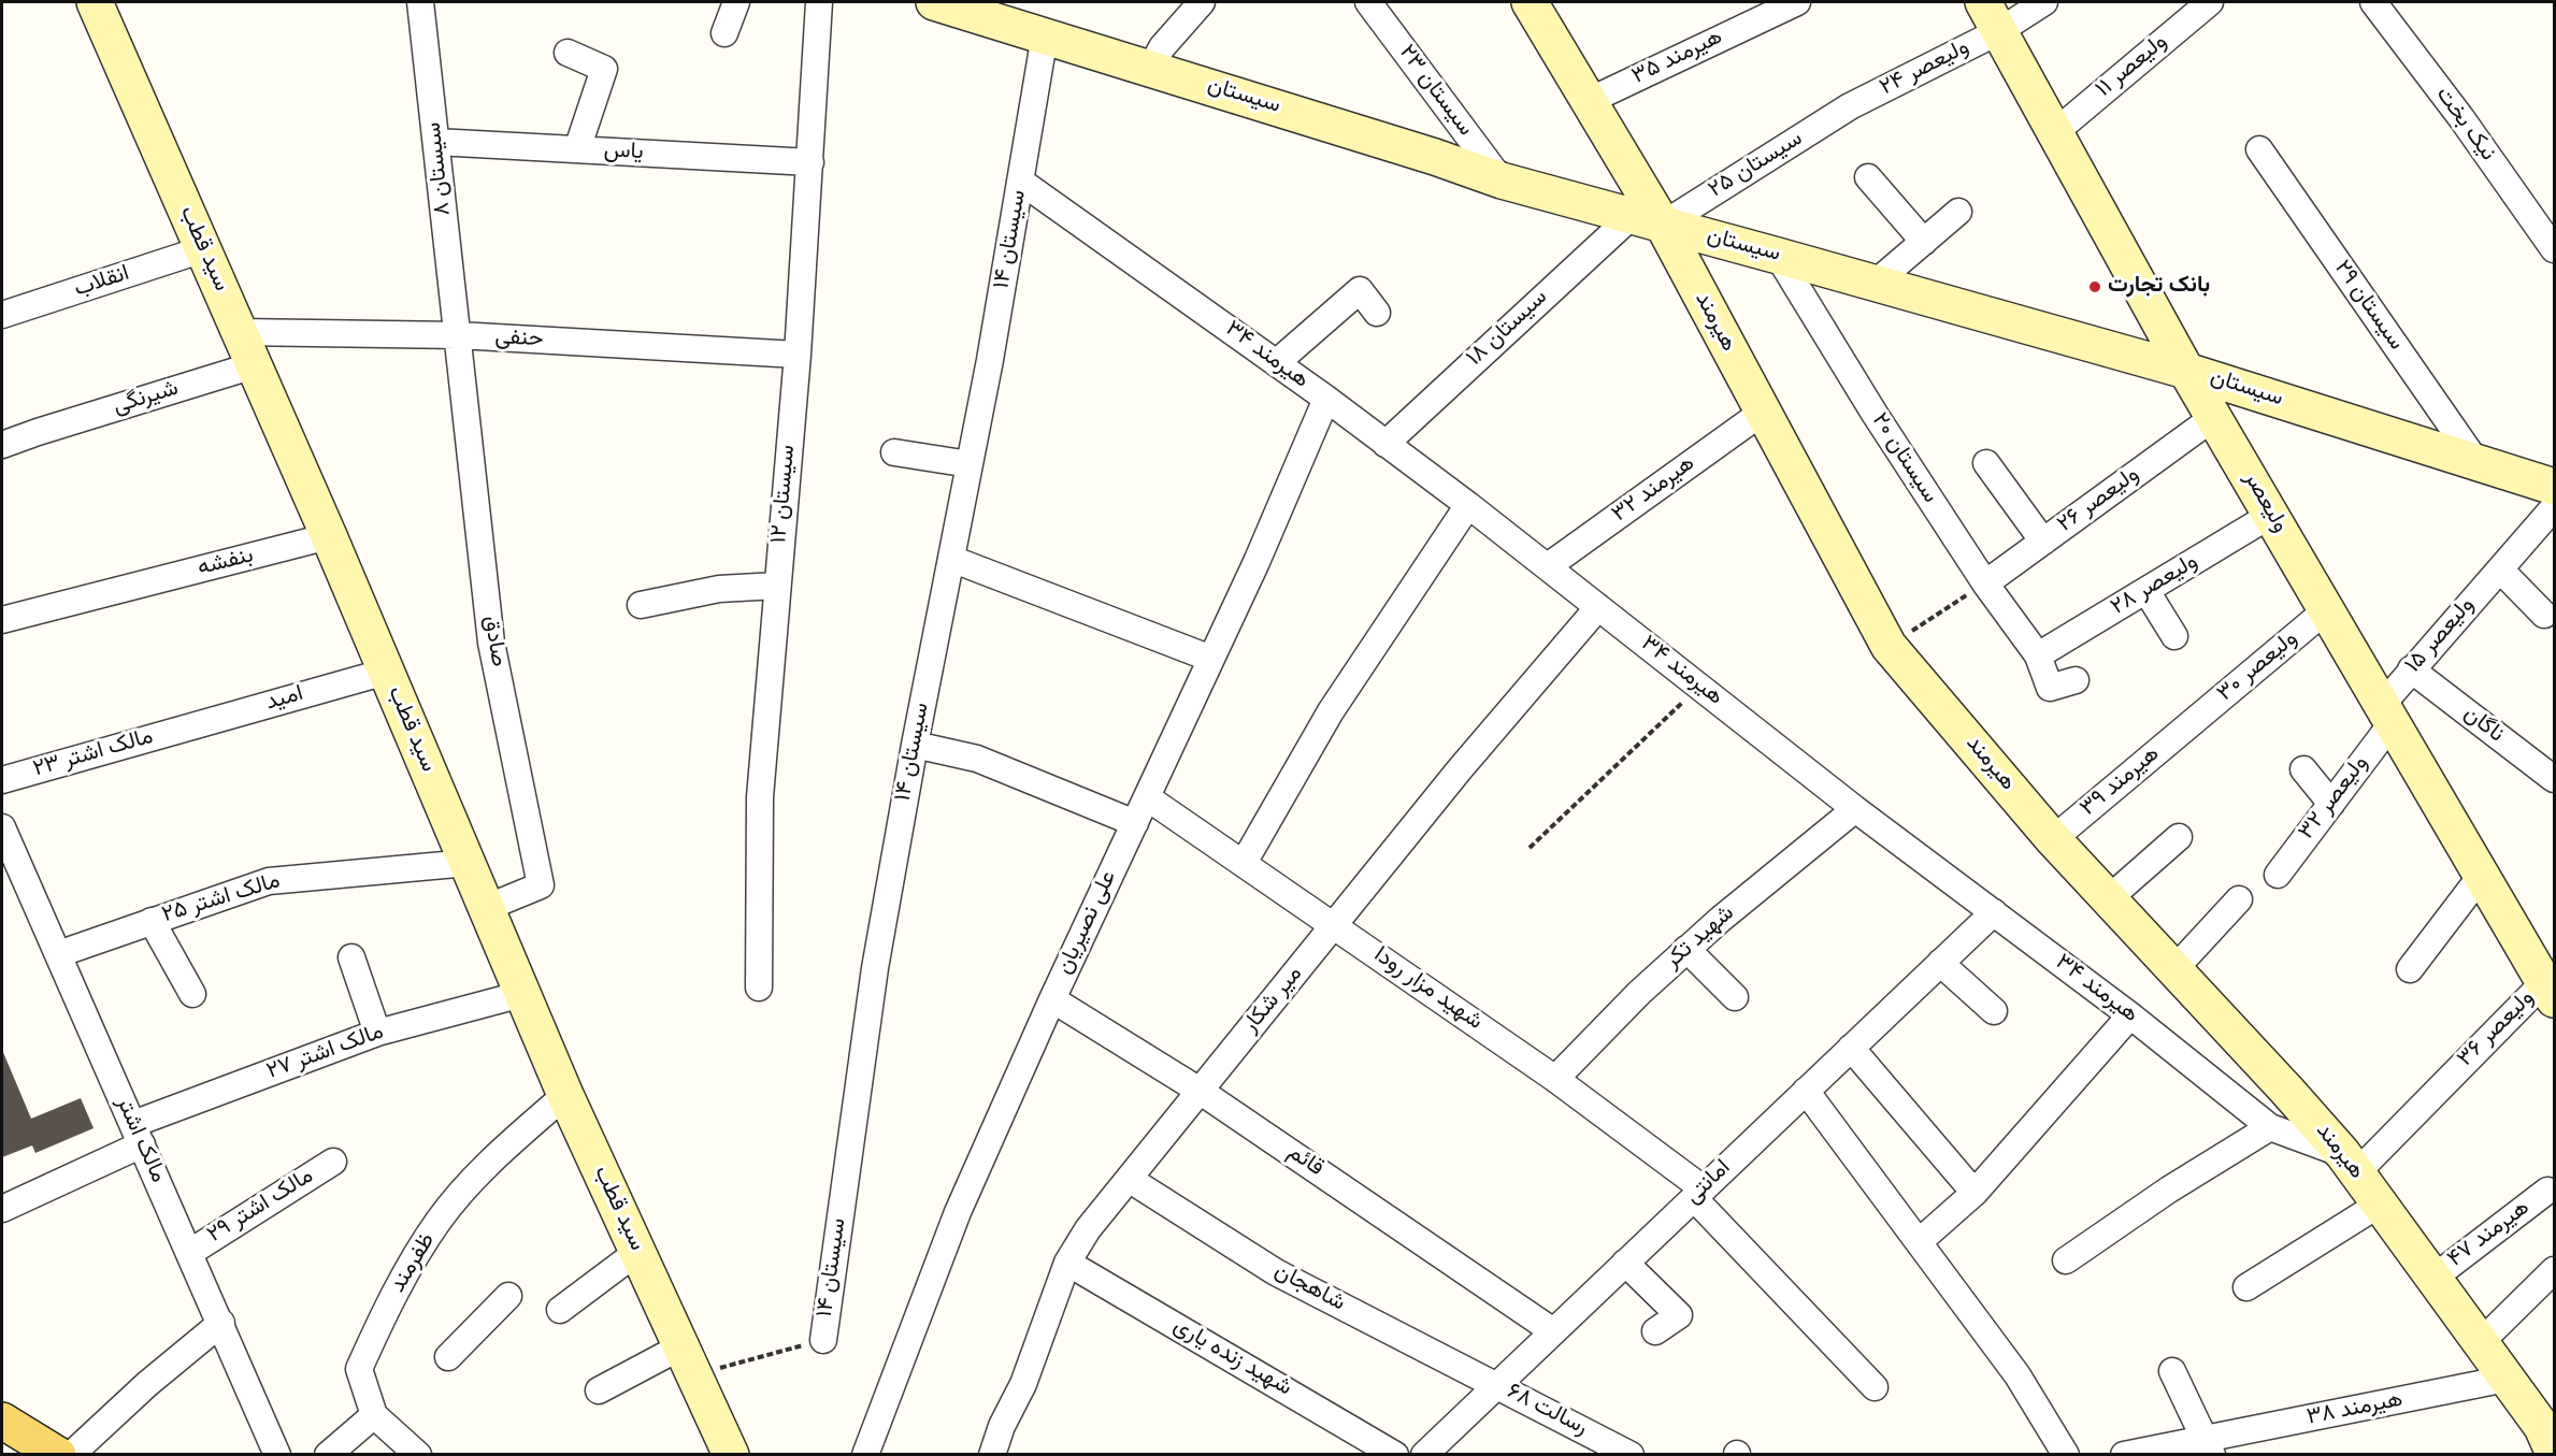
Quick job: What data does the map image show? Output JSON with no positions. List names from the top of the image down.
{
  "streets": {
    "street": [
      "هیرمند ۳۵",
      "ولیعصر ۱۱",
      "ولیعصر ۲۴",
      "سیستان ۲۳",
      "سیستان",
      "نیک بخت",
      "یاس",
      "سیستان ۲۵",
      "سیستان ۸",
      "سیستان ۱۴",
      "سید قطب",
      "انقلاب",
      "سیستان ۲۹",
      "هیرمند",
      "سیستان ۱۸",
      "حنفی",
      "هیرمند ۳۴",
      "شیرنگی",
      "سیستان ۲۰",
      "هیرمند ۳۲",
      "سیستان ۱۲",
      "ولیعصر ۲۶",
      "ولیعصر",
      "بنفشه",
      "ولیعصر ۲۸",
      "ولیعصر ۱۵",
      "صادق",
      "ولیعصر ۳۰",
      "امید",
      "ناگان",
      "مالک اشتر ۲۳",
      "هیرمند ۳۹",
      "ولیعصر ۳۲",
      "مالک اشتر ۲۵",
      "علی نصیریان",
      "شهید تکر",
      "شهید مزار رودا",
      "میر شکار",
      "ولیعصر ۳۶",
      "مالک اشتر ۲۷",
      "مالک اشتر",
      "قائم",
      "امانتی",
      "مالک اشتر ۲۹",
      "هیرمند ۴۷",
      "ظفرمند",
      "شاهجان",
      "شهید زنده یاری",
      "هیرمند ۳۸",
      "رسالت ۶۸"
    ]
  },
  "crossings": [
    ["هیرمند ۳۵", "هیرمند"],
    ["ولیعصر ۱۱", "ولیعصر"],
    ["ولیعصر ۲۴", "سیستان ۲۵"],
    ["ولیعصر ۲۴", "ولیعصر"],
    ["سیستان ۲۳", "سیستان"],
    ["سیستان", "سیستان ۲۵"],
    ["سیستان", "سیستان ۱۴"],
    ["سیستان", "سیستان ۲۹"],
    ["سیستان", "هیرمند"],
    ["سیستان", "سیستان ۱۸"],
    ["سیستان", "سیستان ۲۰"],
    ["سیستان", "ولیعصر"],
    ["یاس", "سیستان ۸"],
    ["یاس", "سیستان ۱۲"],
    ["سیستان ۲۵", "هیرمند"],
    ["سیستان ۲۵", "سیستان ۱۸"],
    ["سیستان ۸", "حنفی"],
    ["سیستان ۸", "صادق"],
    ["سیستان ۱۴", "سید قطب"],
    ["سیستان ۱۴", "هیرمند ۳۴"],
    ["سید قطب", "انقلاب"],
    ["سید قطب", "حنفی"],
    ["سید قطب", "شیرنگی"],
    ["سید قطب", "بنفشه"],
    ["سید قطب", "صادق"],
    ["سید قطب", "امید"],
    ["سید قطب", "مالک اشتر ۲۵"],
    ["سید قطب", "مالک اشتر ۲۷"],
    ["سید قطب", "ظفرمند"],
    ["هیرمند", "سیستان ۱۸"],
    ["هیرمند", "هیرمند ۳۴"],
    ["هیرمند", "هیرمند ۳۲"],
    ["هیرمند", "هیرمند ۳۹"],
    ["هیرمند", "ولیعصر ۳۶"],
    ["هیرمند", "هیرمند ۴۷"],
    ["هیرمند", "هیرمند ۳۸"],
    ["سیستان ۱۸", "هیرمند ۳۴"],
    ["حنفی", "سیستان ۱۲"],
    ["حنفی", "صادق"],
    ["هیرمند ۳۴", "هیرمند ۳۲"],
    ["هیرمند ۳۴", "علی نصیریان"],
    ["هیرمند ۳۴", "شهید تکر"],
    ["هیرمند ۳۴", "میر شکار"],
    ["هیرمند ۳۴", "ولیعصر ۳۶"],
    ["هیرمند ۳۴", "امانتی"],
    ["سیستان ۲۰", "ولیعصر ۲۶"],
    ["سیستان ۲۰", "ولیعصر ۲۸"],
    ["ولیعصر ۲۶", "ولیعصر"],
    ["ولیعصر", "ولیعصر ۲۸"],
    ["ولیعصر", "ولیعصر ۱۵"],
    ["ولیعصر", "ولیعصر ۳۰"],
    ["ولیعصر", "ولیعصر ۳۲"],
    ["ولیعصر", "ولیعصر ۳۶"],
    ["ولیعصر ۱۵", "ناگان"],
    ["ولیعصر ۱۵", "ولیعصر ۳۲"],
    ["ولیعصر ۳۰", "هیرمند ۳۹"],
    ["امید", "مالک اشتر ۲۳"],
    ["مالک اشتر ۲۵", "مالک اشتر"],
    ["علی نصیریان", "شهید مزار رودا"],
    ["علی نصیریان", "قائم"],
    ["شهید تکر", "شهید مزار رودا"],
    ["شهید مزار رودا", "میر شکار"],
    ["شهید مزار رودا", "امانتی"],
    ["میر شکار", "قائم"],
    ["میر شکار", "شاهجان"],
    ["میر شکار", "شهید زنده یاری"],
    ["مالک اشتر ۲۷", "مالک اشتر"],
    ["مالک اشتر", "مالک اشتر ۲۹"],
    ["قائم", "امانتی"],
    ["امانتی", "شاهجان"],
    ["امانتی", "رسالت ۶۸"],
    ["شاهجان", "رسالت ۶۸"]
  ],
  "places": ["بانک تجارت"]
}
